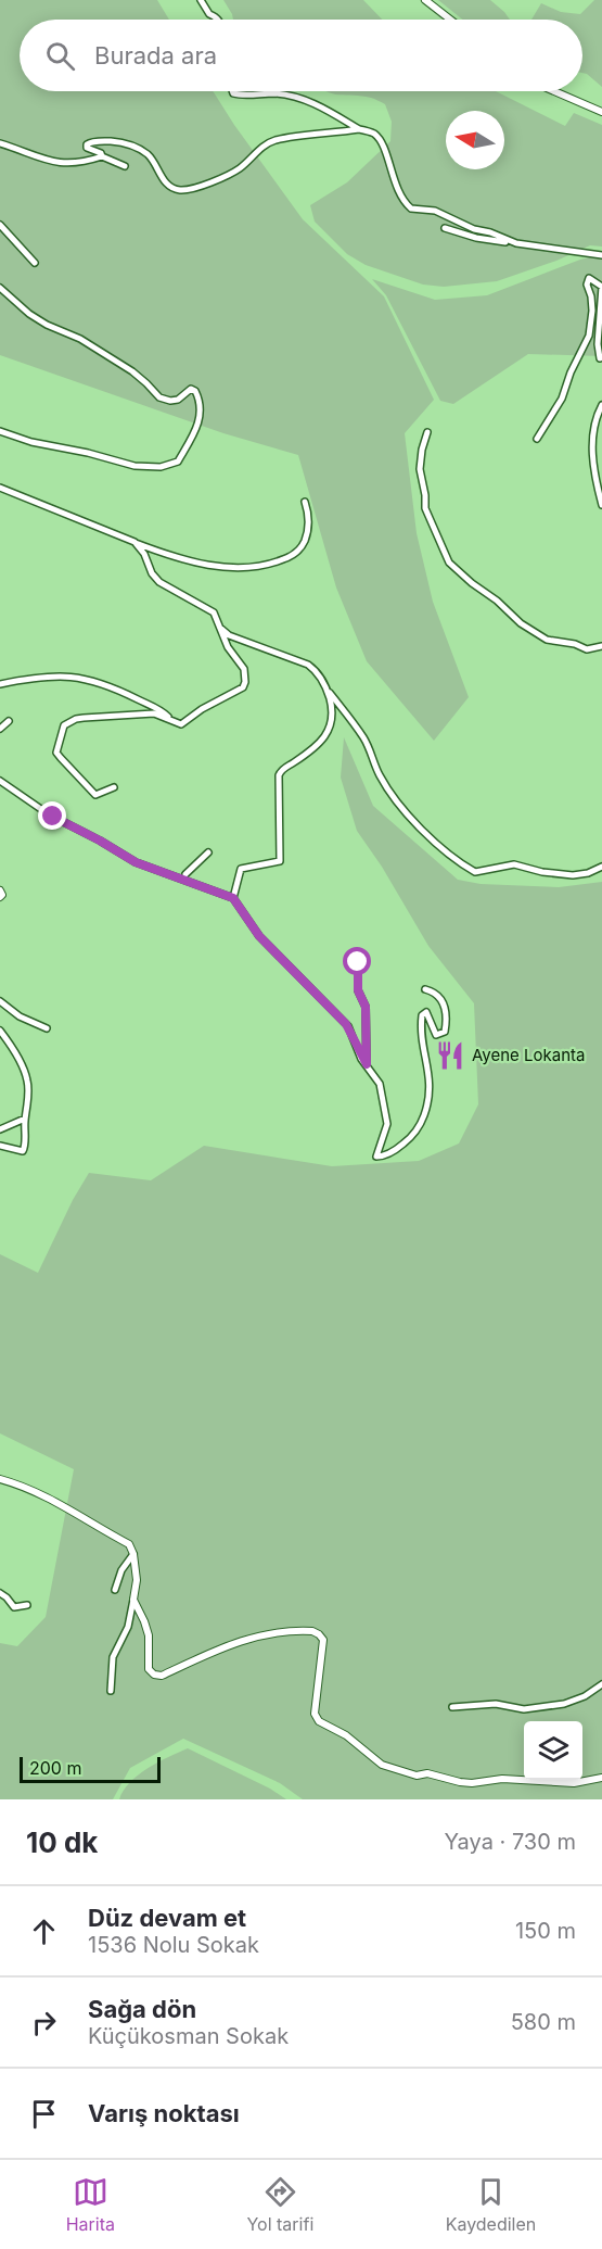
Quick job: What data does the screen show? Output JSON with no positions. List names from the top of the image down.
{
  "places": {
    "restaurant": ["Ayene Lokanta"]
  },
  "scale_bar": "200 m",
  "north": "left",
  "page": {
    "search": "Burada ara",
    "scale": "200 m",
    "heading": ["10 dk", "Yaya · 730 m"],
    "list": [
      ["Düz devam et", "1536 Nolu Sokak", "150 m"],
      ["Sağa dön", "Küçükosman Sokak", "580 m"],
      "Varış noktası"
    ],
    "nav": ["Harita", "Yol tarifi", "Kaydedilen"]
  }
}
